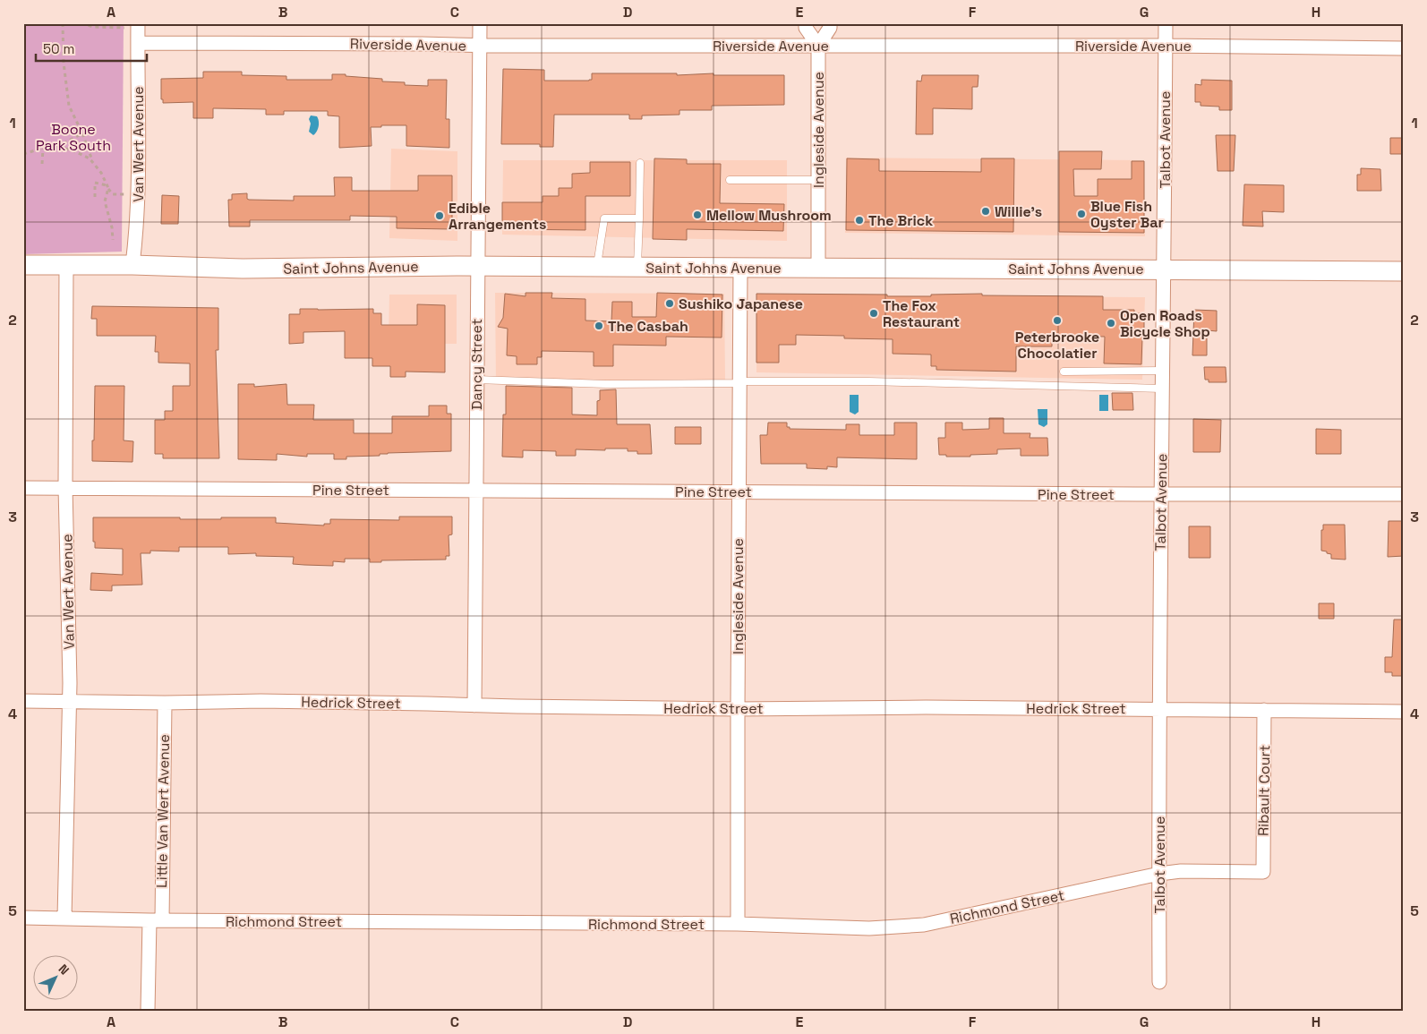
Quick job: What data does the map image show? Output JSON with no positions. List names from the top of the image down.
{
  "streets": {
    "main road": ["Saint Johns Avenue"],
    "street": [
      "Riverside Avenue",
      "Ingleside Avenue",
      "Talbot Avenue",
      "Van Wert Avenue",
      "Dancy Street",
      "Pine Street",
      "Hedrick Street",
      "Ribault Court",
      "Little Van Wert Avenue",
      "Richmond Street"
    ]
  },
  "crossings": [
    ["Riverside Avenue", "Ingleside Avenue"],
    ["Riverside Avenue", "Talbot Avenue"],
    ["Riverside Avenue", "Van Wert Avenue"],
    ["Riverside Avenue", "Dancy Street"],
    ["Ingleside Avenue", "Saint Johns Avenue"],
    ["Ingleside Avenue", "Pine Street"],
    ["Ingleside Avenue", "Hedrick Street"],
    ["Ingleside Avenue", "Richmond Street"],
    ["Talbot Avenue", "Saint Johns Avenue"],
    ["Talbot Avenue", "Pine Street"],
    ["Talbot Avenue", "Hedrick Street"],
    ["Talbot Avenue", "Richmond Street"],
    ["Van Wert Avenue", "Saint Johns Avenue"],
    ["Van Wert Avenue", "Pine Street"],
    ["Van Wert Avenue", "Hedrick Street"],
    ["Van Wert Avenue", "Richmond Street"],
    ["Saint Johns Avenue", "Dancy Street"],
    ["Dancy Street", "Pine Street"],
    ["Dancy Street", "Hedrick Street"],
    ["Hedrick Street", "Ribault Court"],
    ["Hedrick Street", "Little Van Wert Avenue"],
    ["Ribault Court", "Richmond Street"],
    ["Little Van Wert Avenue", "Richmond Street"]
  ],
  "parks": ["Boone Park South"],
  "places": [
    "Willie's",
    "Blue Fish Oyster Bar",
    "Mellow Mushroom",
    "Edible Arrangements",
    "The Brick",
    "Sushiko Japanese",
    "The Fox Restaurant",
    "Peterbrooke Chocolatier",
    "Open Roads Bicycle Shop",
    "The Casbah"
  ],
  "scale_bar": "50 m",
  "north": "top right",
  "grid": {
    "columns": [
      "A",
      "B",
      "C",
      "D",
      "E",
      "F",
      "G",
      "H"
    ],
    "rows": [
      "1",
      "2",
      "3",
      "4",
      "5"
    ]
  }
}
